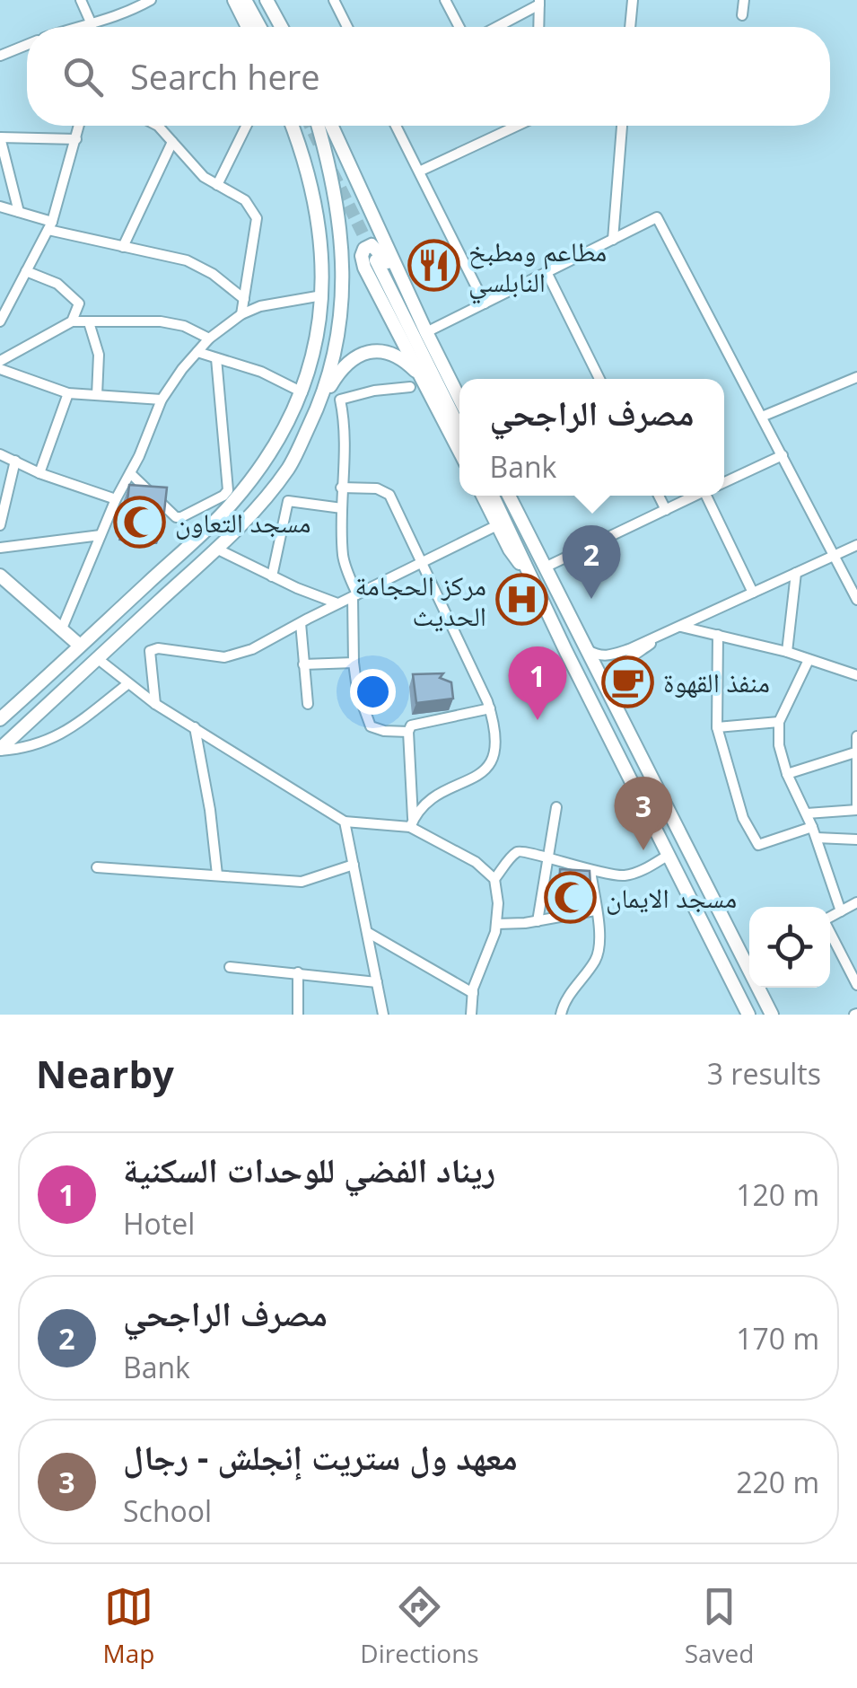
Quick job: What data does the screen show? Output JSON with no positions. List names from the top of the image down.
{
  "places": {
    "restaurant": ["مطاعم ومطبخ النابلسي"],
    "mosque": ["مسجد التعاون", "مسجد الايمان"],
    "hospital": ["مركز الحجامة الحديث"],
    "cafe": ["منفذ القهوة"]
  },
  "page": {
    "search": "Search here",
    "popup": ["مصرف الراجحي", "Bank"],
    "pins": ["2", "1", "3"],
    "heading": ["Nearby", "3 results"],
    "list": [
      {
        "mark": "1",
        "name": "ريناد الفضي للوحدات السكنية",
        "note": "Hotel",
        "value": "120 m"
      },
      {
        "mark": "2",
        "name": "مصرف الراجحي",
        "note": "Bank",
        "value": "170 m"
      },
      {
        "mark": "3",
        "name": "معهد ول ستريت إنجلش - رجال",
        "note": "School",
        "value": "220 m"
      }
    ],
    "nav": ["Map", "Directions", "Saved"]
  }
}
